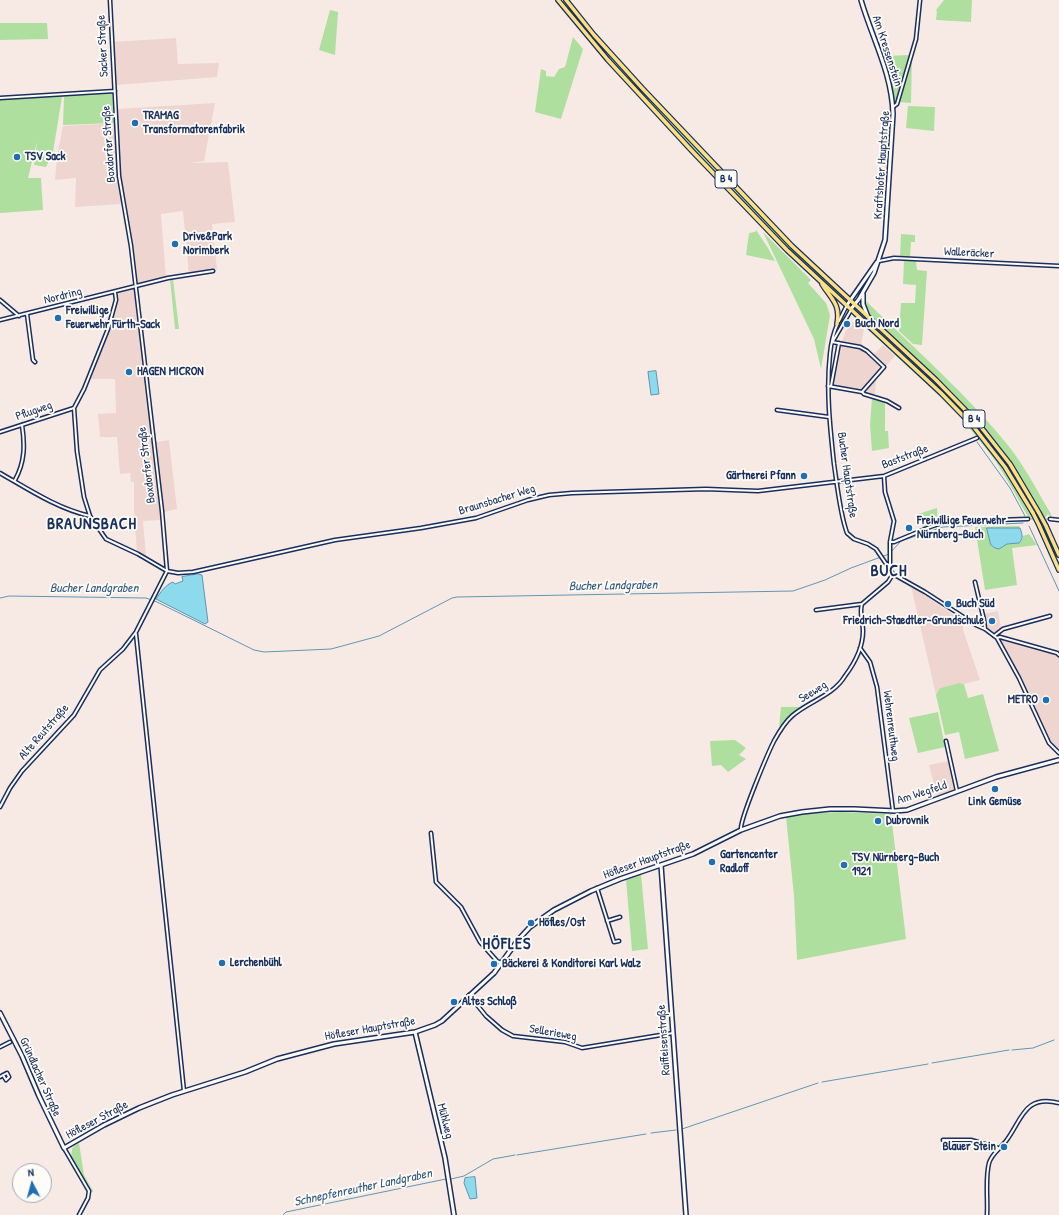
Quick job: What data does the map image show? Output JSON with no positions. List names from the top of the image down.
{
  "streets": {
    "main road": ["B 4"],
    "street": [
      "Sacker Straße",
      "Am Kressenstein",
      "Boxdorfer Straße",
      "Kraftshofer Hauptstraße",
      "Walleräcker",
      "Nordring",
      "Pflugweg",
      "Baststraße",
      "Bucher Hauptstraße",
      "Braunsbacher Weg",
      "Seeweg",
      "Wehrenreuthweg",
      "Alte Reutstraße",
      "Am Wegfeld",
      "Höfleser Hauptstraße",
      "Sellerieweg",
      "Raiffeisenstraße",
      "Gründlacher Straße",
      "Höfleser Straße",
      "Mühlweg"
    ]
  },
  "crossings": [
    ["Sacker Straße", "Boxdorfer Straße"],
    ["Am Kressenstein", "Kraftshofer Hauptstraße"],
    ["Boxdorfer Straße", "Nordring"],
    ["Boxdorfer Straße", "Braunsbacher Weg"],
    ["Boxdorfer Straße", "Alte Reutstraße"],
    ["Kraftshofer Hauptstraße", "B 4"],
    ["Kraftshofer Hauptstraße", "Walleräcker"],
    ["Kraftshofer Hauptstraße", "Bucher Hauptstraße"],
    ["B 4", "Bucher Hauptstraße"],
    ["Baststraße", "Bucher Hauptstraße"],
    ["Baststraße", "Braunsbacher Weg"],
    ["Bucher Hauptstraße", "Braunsbacher Weg"],
    ["Braunsbacher Weg", "Alte Reutstraße"],
    ["Seeweg", "Wehrenreuthweg"],
    ["Seeweg", "Am Wegfeld"],
    ["Seeweg", "Höfleser Hauptstraße"],
    ["Wehrenreuthweg", "Am Wegfeld"],
    ["Am Wegfeld", "Höfleser Hauptstraße"],
    ["Höfleser Hauptstraße", "Sellerieweg"],
    ["Höfleser Hauptstraße", "Raiffeisenstraße"],
    ["Höfleser Hauptstraße", "Höfleser Straße"],
    ["Höfleser Hauptstraße", "Mühlweg"],
    ["Sellerieweg", "Raiffeisenstraße"],
    ["Gründlacher Straße", "Höfleser Straße"]
  ],
  "districts": ["BRAUNSBACH", "BUCH", "HÖFLES"],
  "water": ["Bucher Landgraben", "Schnepfenreuther Landgraben"],
  "places": [
    "TRAMAG Transformatorenfabrik",
    "TSV Sack",
    "Drive&Park Norimberk",
    "Freiwillige Feuerwehr Fürth-Sack",
    "Buch Nord",
    "HAGEN MICRON",
    "Gärtnerei Pfann",
    "Freiwillige Feuerwehr Nürnberg-Buch",
    "Buch Süd",
    "Friedrich-Staedtler-Grundschule",
    "METRO",
    "Link Gemüse",
    "Dubrovnik",
    "Gartencenter Radloff",
    "TSV Nürnberg-Buch 1921",
    "Höfles/Ost",
    "Lerchenbühl",
    "Bäckerei & Konditorei Karl Walz",
    "Altes Schloß",
    "Blauer Stein"
  ],
  "north": "top"
}
